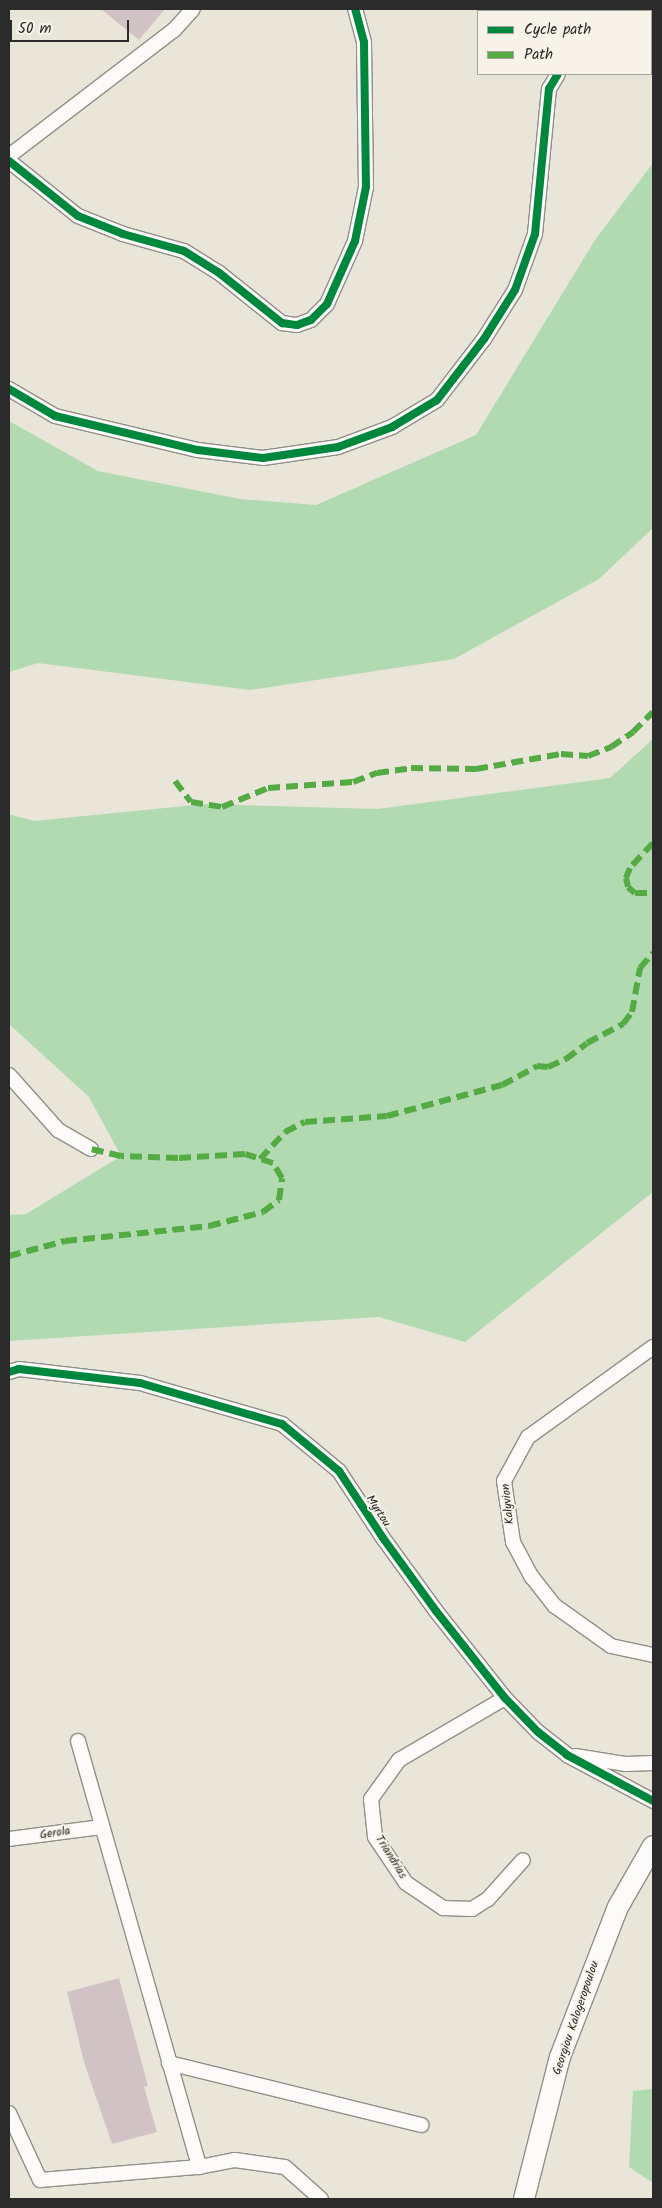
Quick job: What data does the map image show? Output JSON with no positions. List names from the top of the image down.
{
  "streets": {
    "street": [
      "Kalyvion",
      "Myrtou",
      "Gerola",
      "Triandrias",
      "Georgiou Kalogeropoulou"
    ]
  },
  "crossings": [
    ["Myrtou", "Triandrias"]
  ],
  "legend": ["Cycle path", "Path"],
  "scale_bar": "50 m"
}
